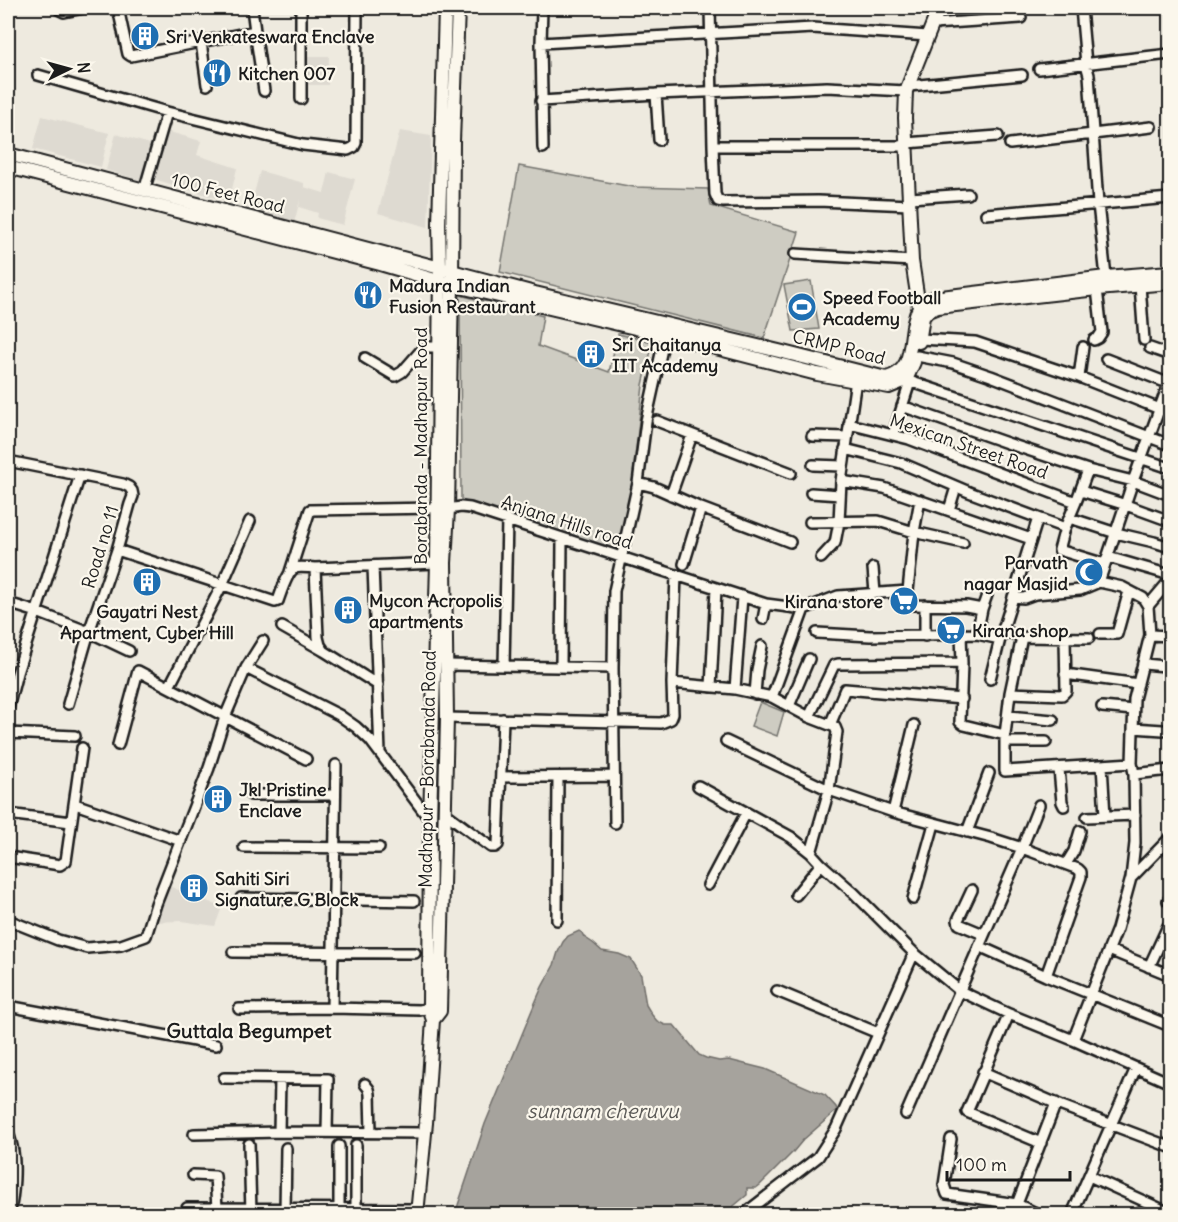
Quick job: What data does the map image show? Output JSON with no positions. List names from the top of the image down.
{
  "streets": {
    "main road": [
      "100 Feet Road",
      "CRMP Road",
      "Borabanda - Madhapur Road",
      "Madhapur - Borabanda Road"
    ],
    "street": ["Mexican Street Road", "Anjana Hills road", "Road no 11"]
  },
  "crossings": [
    ["100 Feet Road", "CRMP Road"],
    ["100 Feet Road", "Borabanda - Madhapur Road"],
    ["100 Feet Road", "Madhapur - Borabanda Road"],
    ["CRMP Road", "Madhapur - Borabanda Road"],
    ["Borabanda - Madhapur Road", "Anjana Hills road"],
    ["Borabanda - Madhapur Road", "Madhapur - Borabanda Road"],
    ["Anjana Hills road", "Madhapur - Borabanda Road"]
  ],
  "districts": ["Guttala Begumpet"],
  "water": ["sunnam cheruvu"],
  "places": {
    "building": [
      "Sri Venkateswara Enclave",
      "Sri Chaitanya IIT Academy",
      "Gayatri Nest Apartment, Cyber Hill",
      "Mycon Acropolis apartments",
      "Jkl Pristine Enclave",
      "Sahiti Siri Signature G Block"
    ],
    "restaurant": ["Kitchen 007", "Madura Indian Fusion Restaurant"],
    "sports": ["Speed Football Academy"],
    "mosque": ["Parvath nagar Masjid"],
    "supermarket": ["Kirana store", "Kirana shop"]
  },
  "scale_bar": "100 m",
  "north": "right"
}
